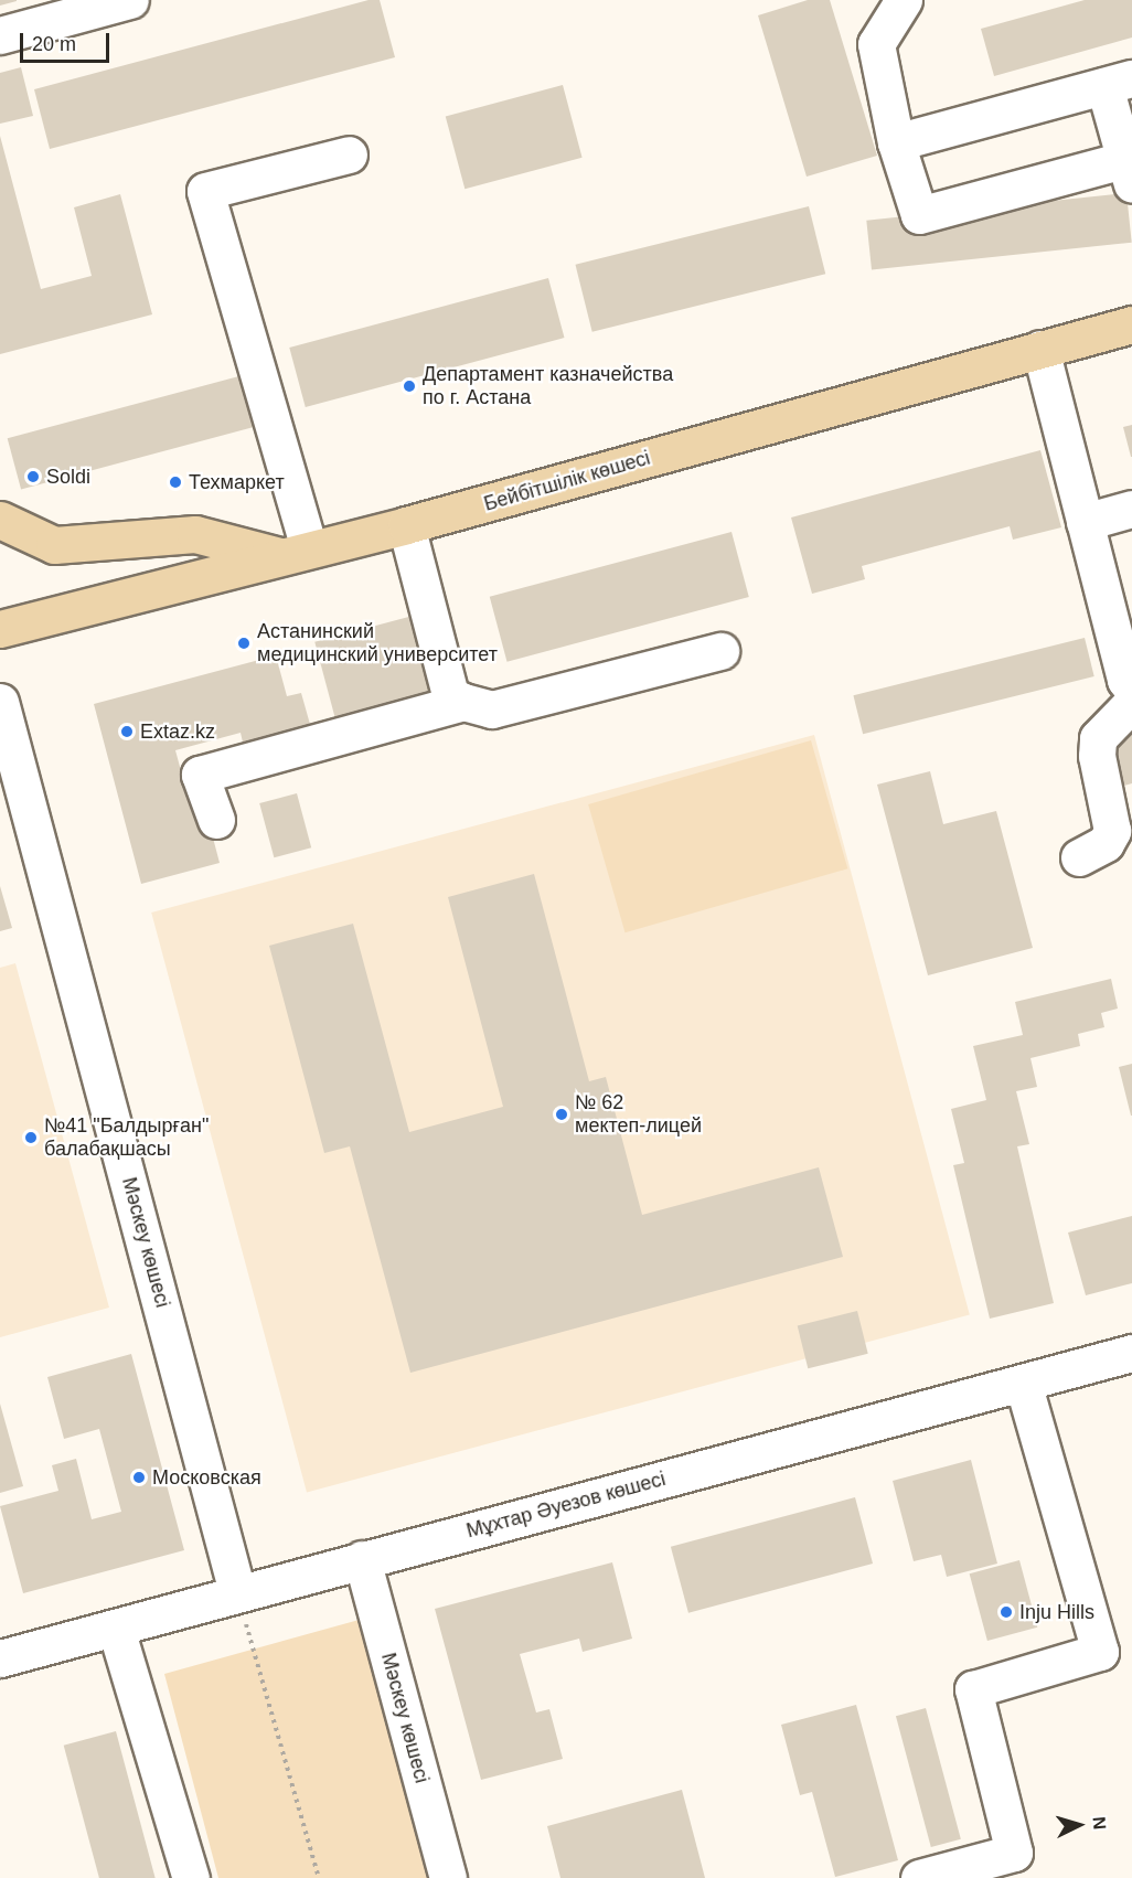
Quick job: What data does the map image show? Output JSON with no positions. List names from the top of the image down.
{
  "streets": {
    "main road": ["Бейбітшілік көшесі"],
    "street": ["Мәскеу көшесі", "Мұхтар Әуезов көшесі"]
  },
  "crossings": [
    ["Мәскеу көшесі", "Мұхтар Әуезов көшесі"]
  ],
  "places": [
    "Департамент казначейства по г. Астана",
    "Soldi",
    "Техмаркет",
    "Астанинский медицинский университет",
    "Extaz.kz",
    "№ 62 мектеп-лицей",
    "№41 \"Балдырған\" балабақшасы",
    "Московская",
    "Inju Hills"
  ],
  "scale_bar": "20 m",
  "north": "right"
}
